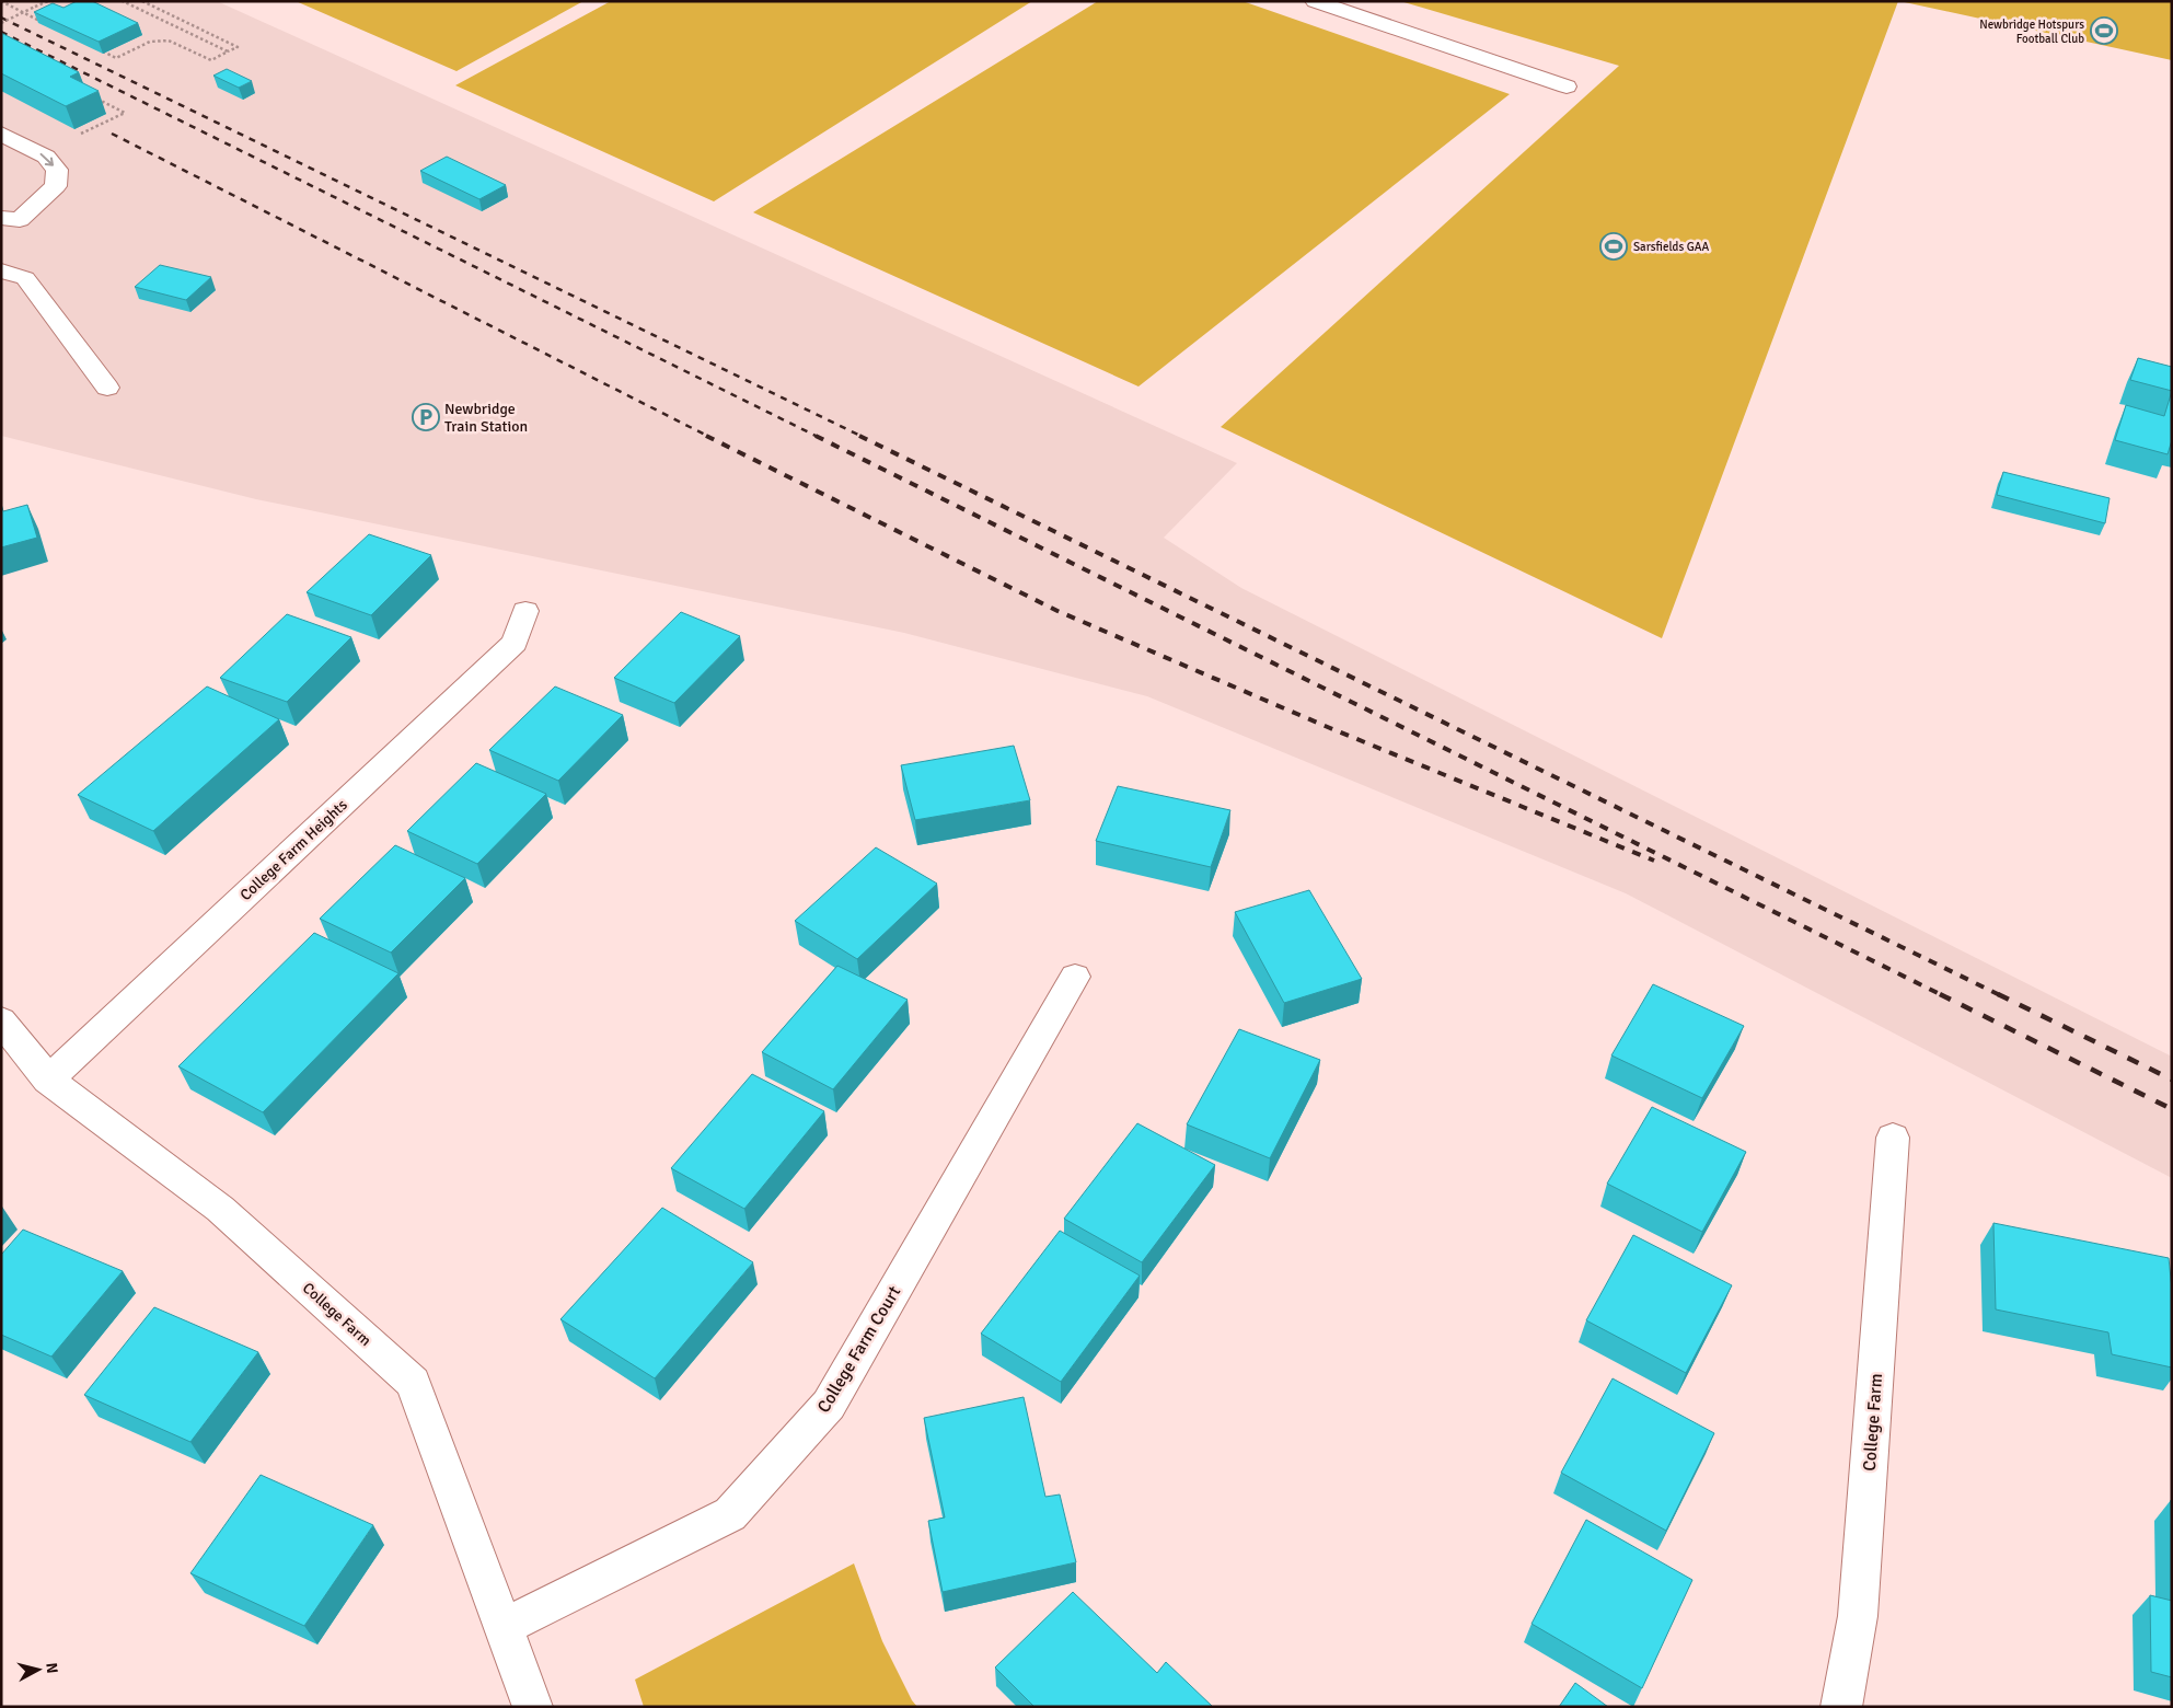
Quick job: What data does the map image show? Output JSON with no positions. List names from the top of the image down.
{
  "streets": {
    "street": ["College Farm Heights", "College Farm", "College Farm Court"]
  },
  "crossings": [
    ["College Farm Heights", "College Farm"],
    ["College Farm", "College Farm Court"]
  ],
  "places": {
    "sports": ["Newbridge Hotspurs Football Club", "Sarsfields GAA"],
    "parking": ["Newbridge Train Station"]
  },
  "north": "right"
}
